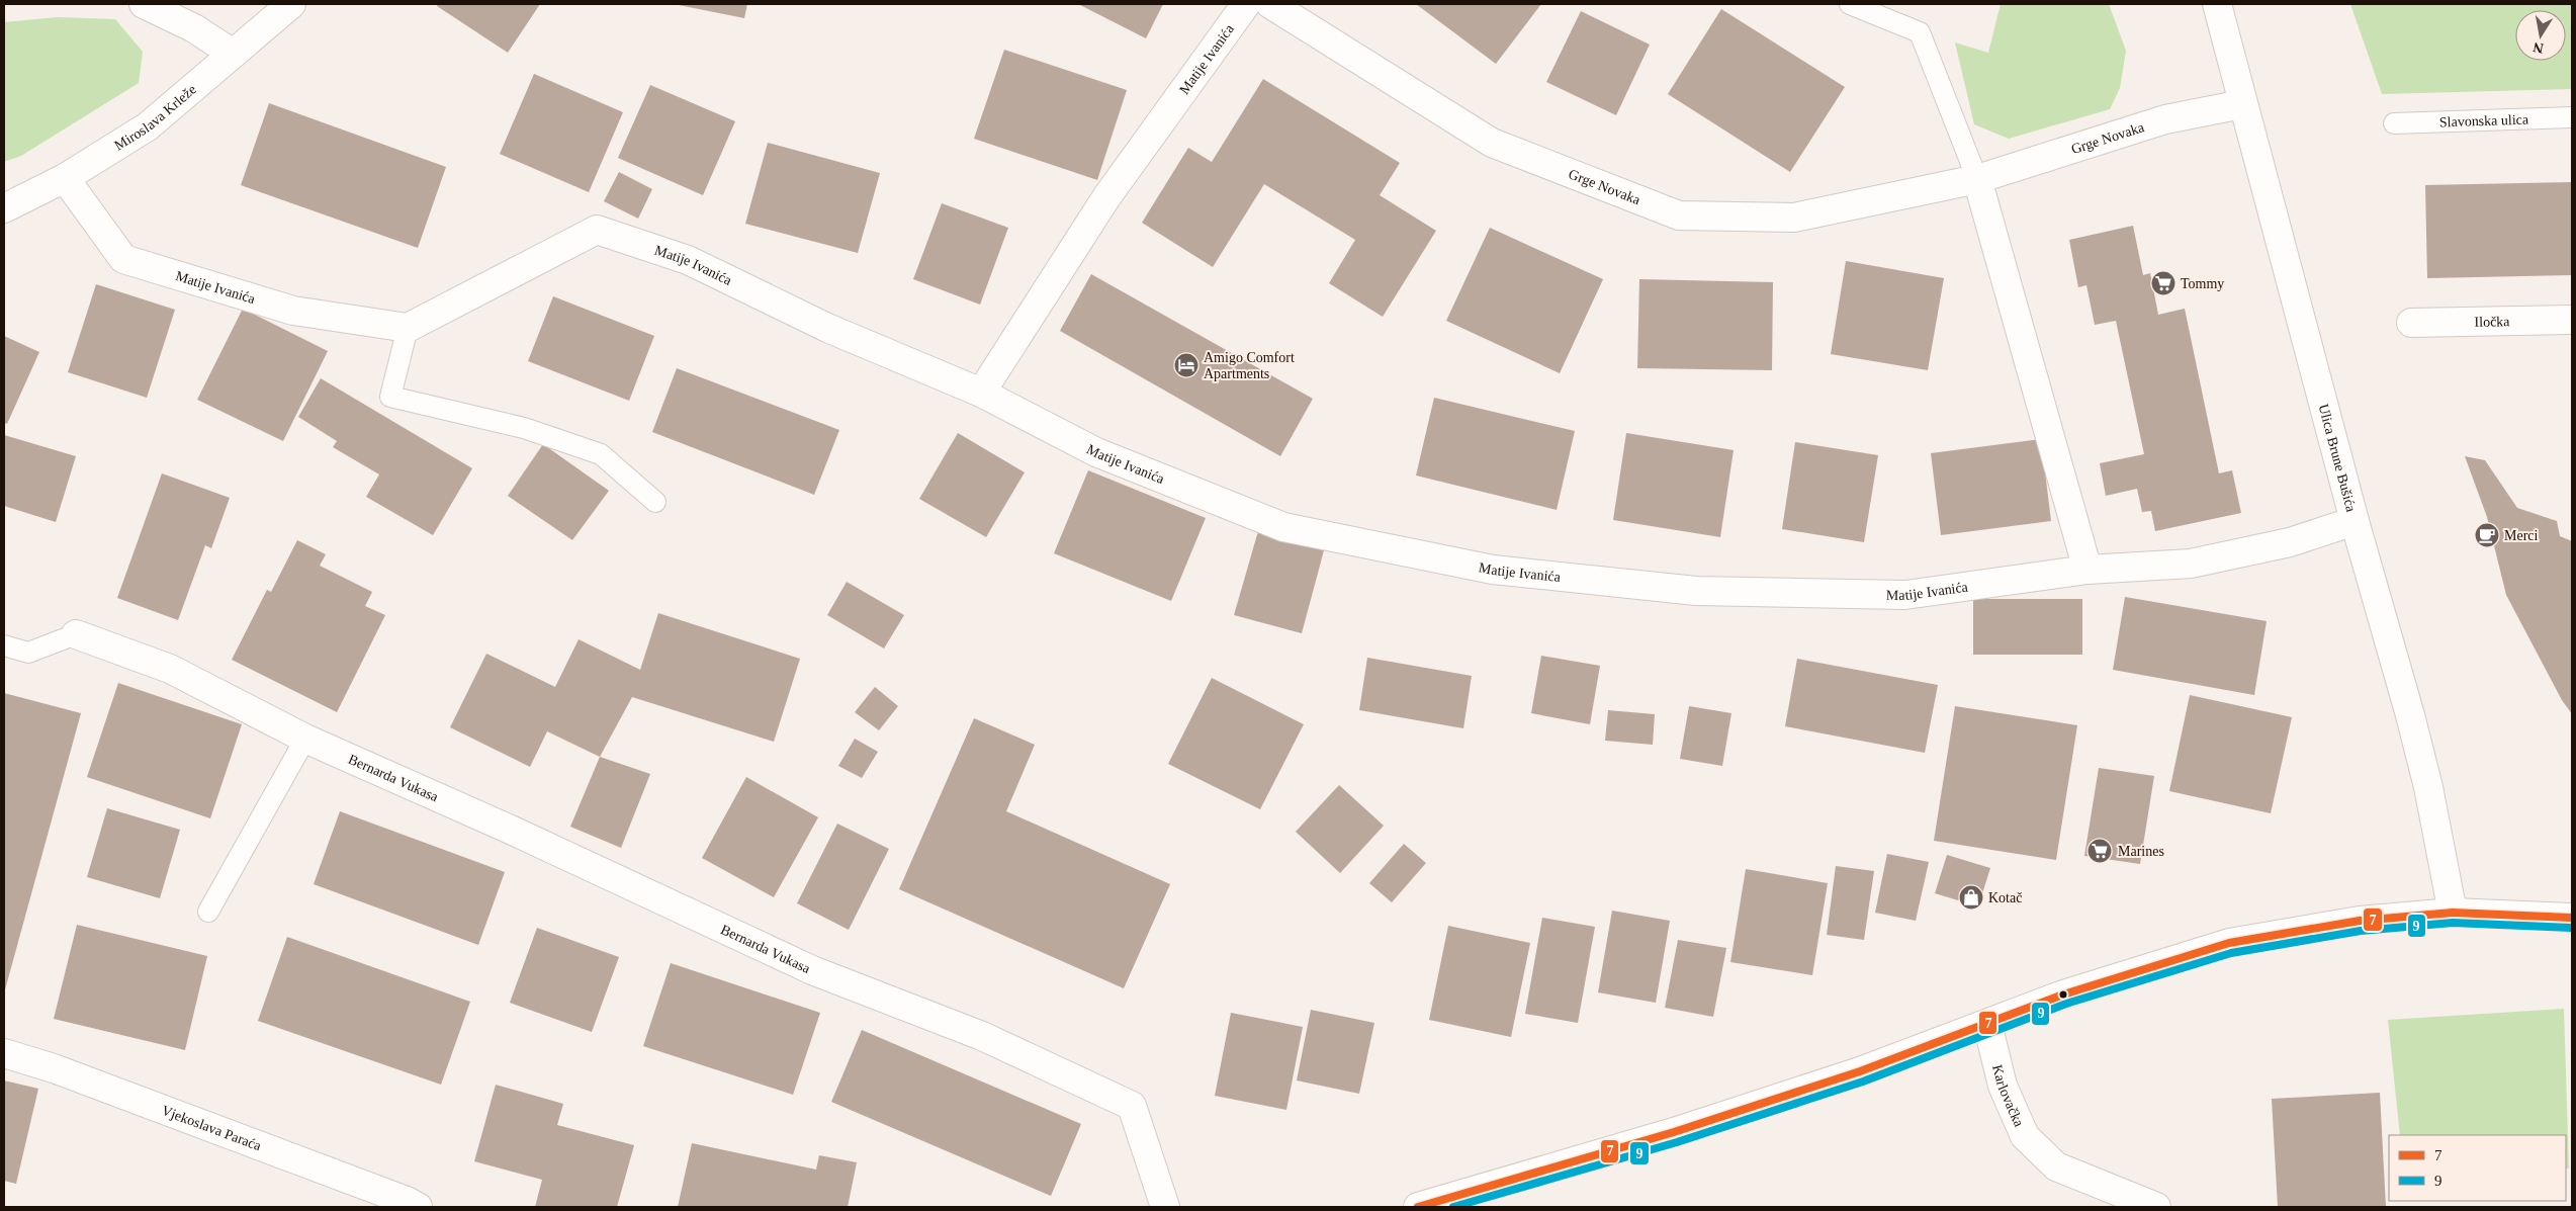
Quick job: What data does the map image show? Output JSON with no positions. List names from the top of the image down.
{
  "streets": {
    "street": [
      "Matije Ivanića",
      "Miroslava Krleže",
      "Grge Novaka",
      "Iločka",
      "Ulica Brune Bušića",
      "Bernarda Vukasa",
      "Karlovačka",
      "Vjekoslava Paraća"
    ],
    "lane": ["Slavonska ulica"]
  },
  "crossings": [
    ["Matije Ivanića", "Miroslava Krleže"],
    ["Matije Ivanića", "Ulica Brune Bušića"],
    ["Grge Novaka", "Ulica Brune Bušića"]
  ],
  "places": {
    "supermarket": ["Tommy", "Marines"],
    "hotel": ["Amigo Comfort Apartments"],
    "cafe": ["Merci"],
    "shop": ["Kotač"]
  },
  "lines": ["transit line 7", "transit line 9"],
  "legend": ["7", "9"],
  "north": "bottom"
}
